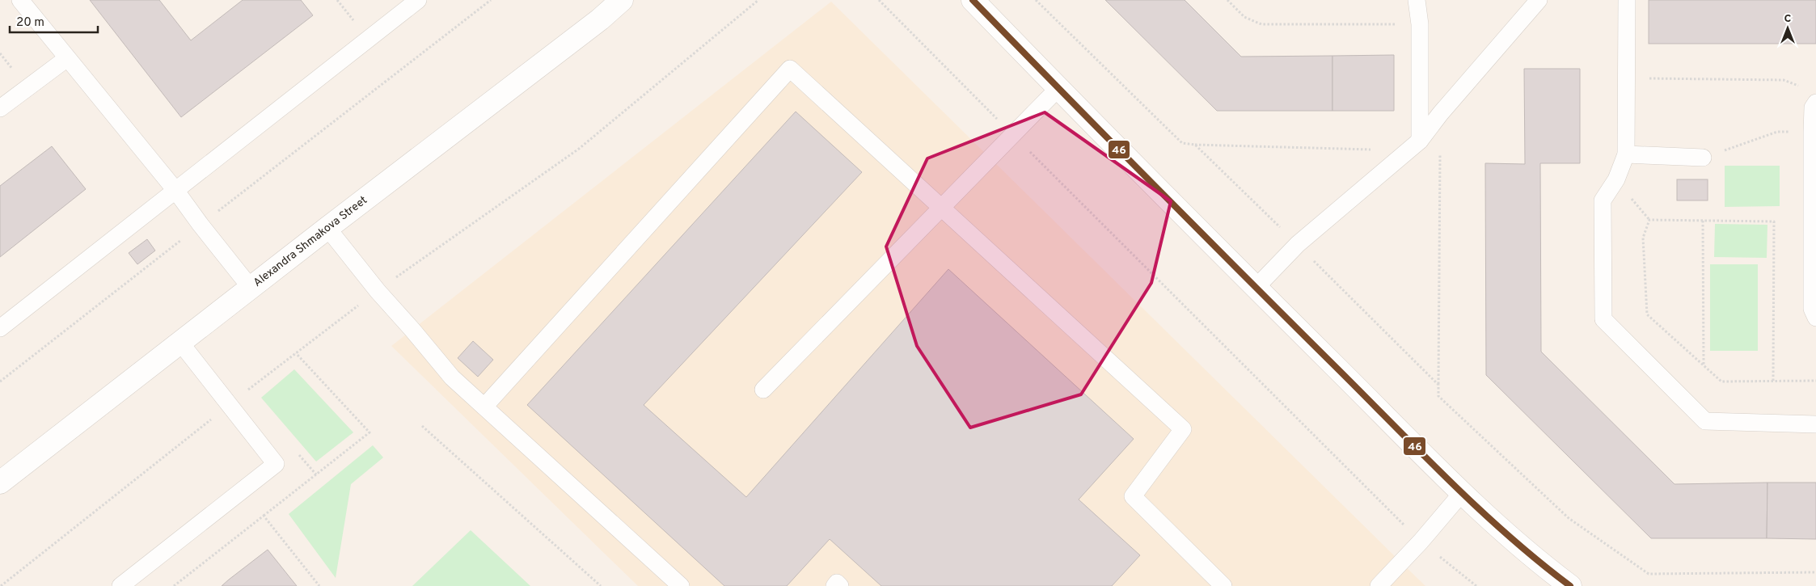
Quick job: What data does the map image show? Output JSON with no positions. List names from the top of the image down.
{
  "streets": {
    "street": ["Alexandra Shmakova Street"]
  },
  "lines": ["transit line 46"],
  "scale_bar": "20 m",
  "north": "top"
}
